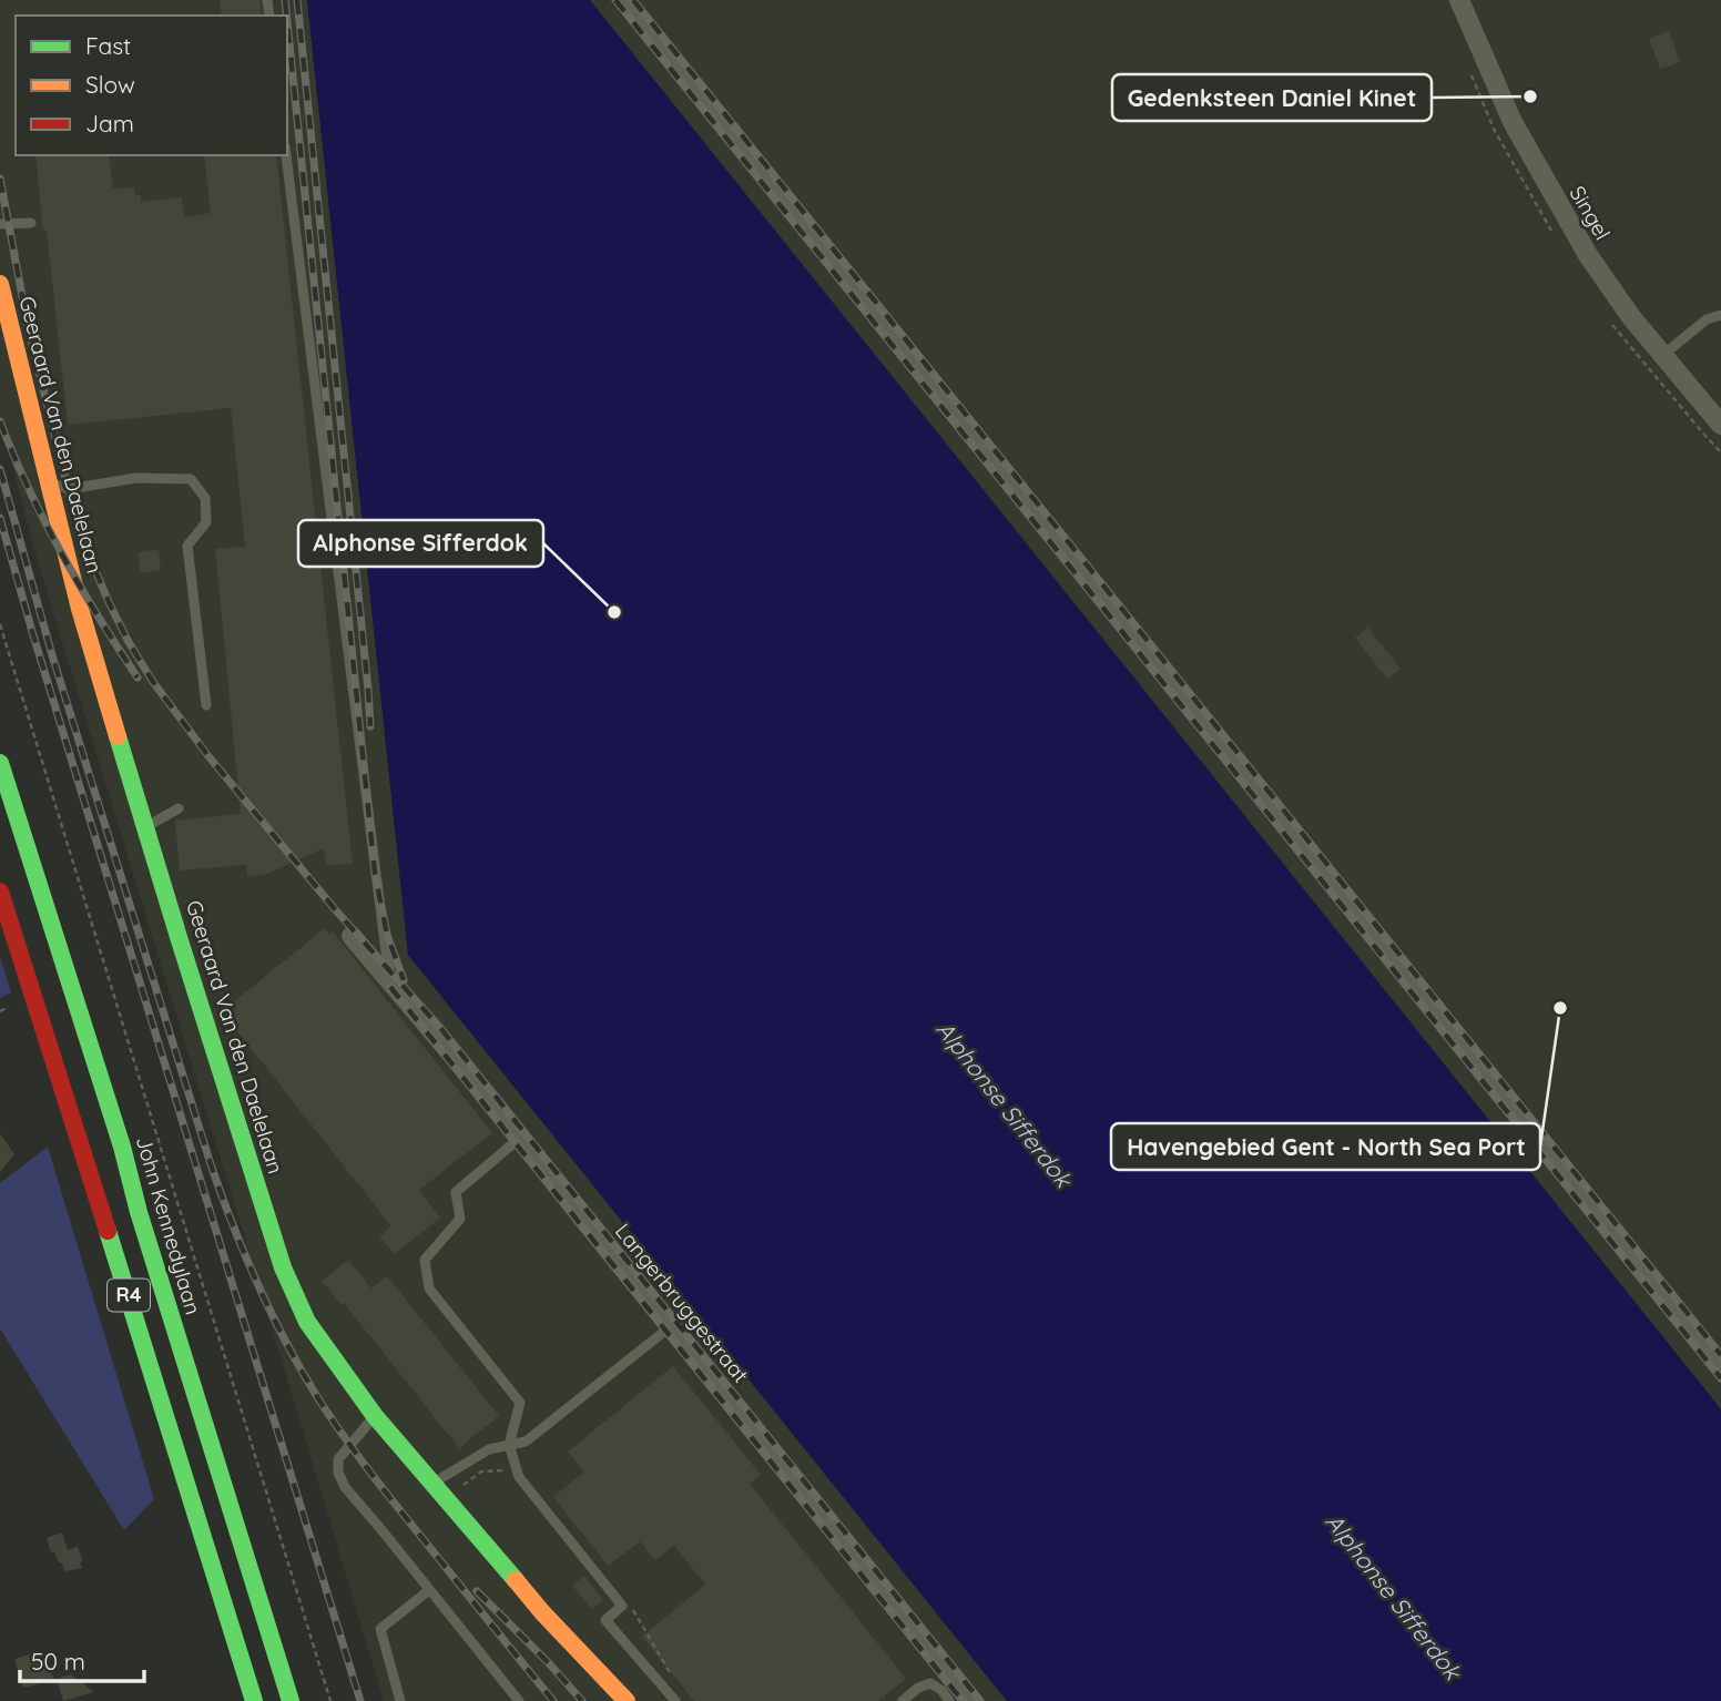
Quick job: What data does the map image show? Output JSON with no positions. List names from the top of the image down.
{
  "streets": {
    "main road": ["Geeraard Van den Daelelaan", "John Kennedylaan", "R4"],
    "street": ["Singel", "Langerbruggestraat"]
  },
  "water": ["Alphonse Sifferdok"],
  "places": ["Gedenksteen Daniel Kinet", "Alphonse Sifferdok", "Havengebied Gent - North Sea Port"],
  "legend": ["Fast", "Slow", "Jam"],
  "scale_bar": "50 m"
}
